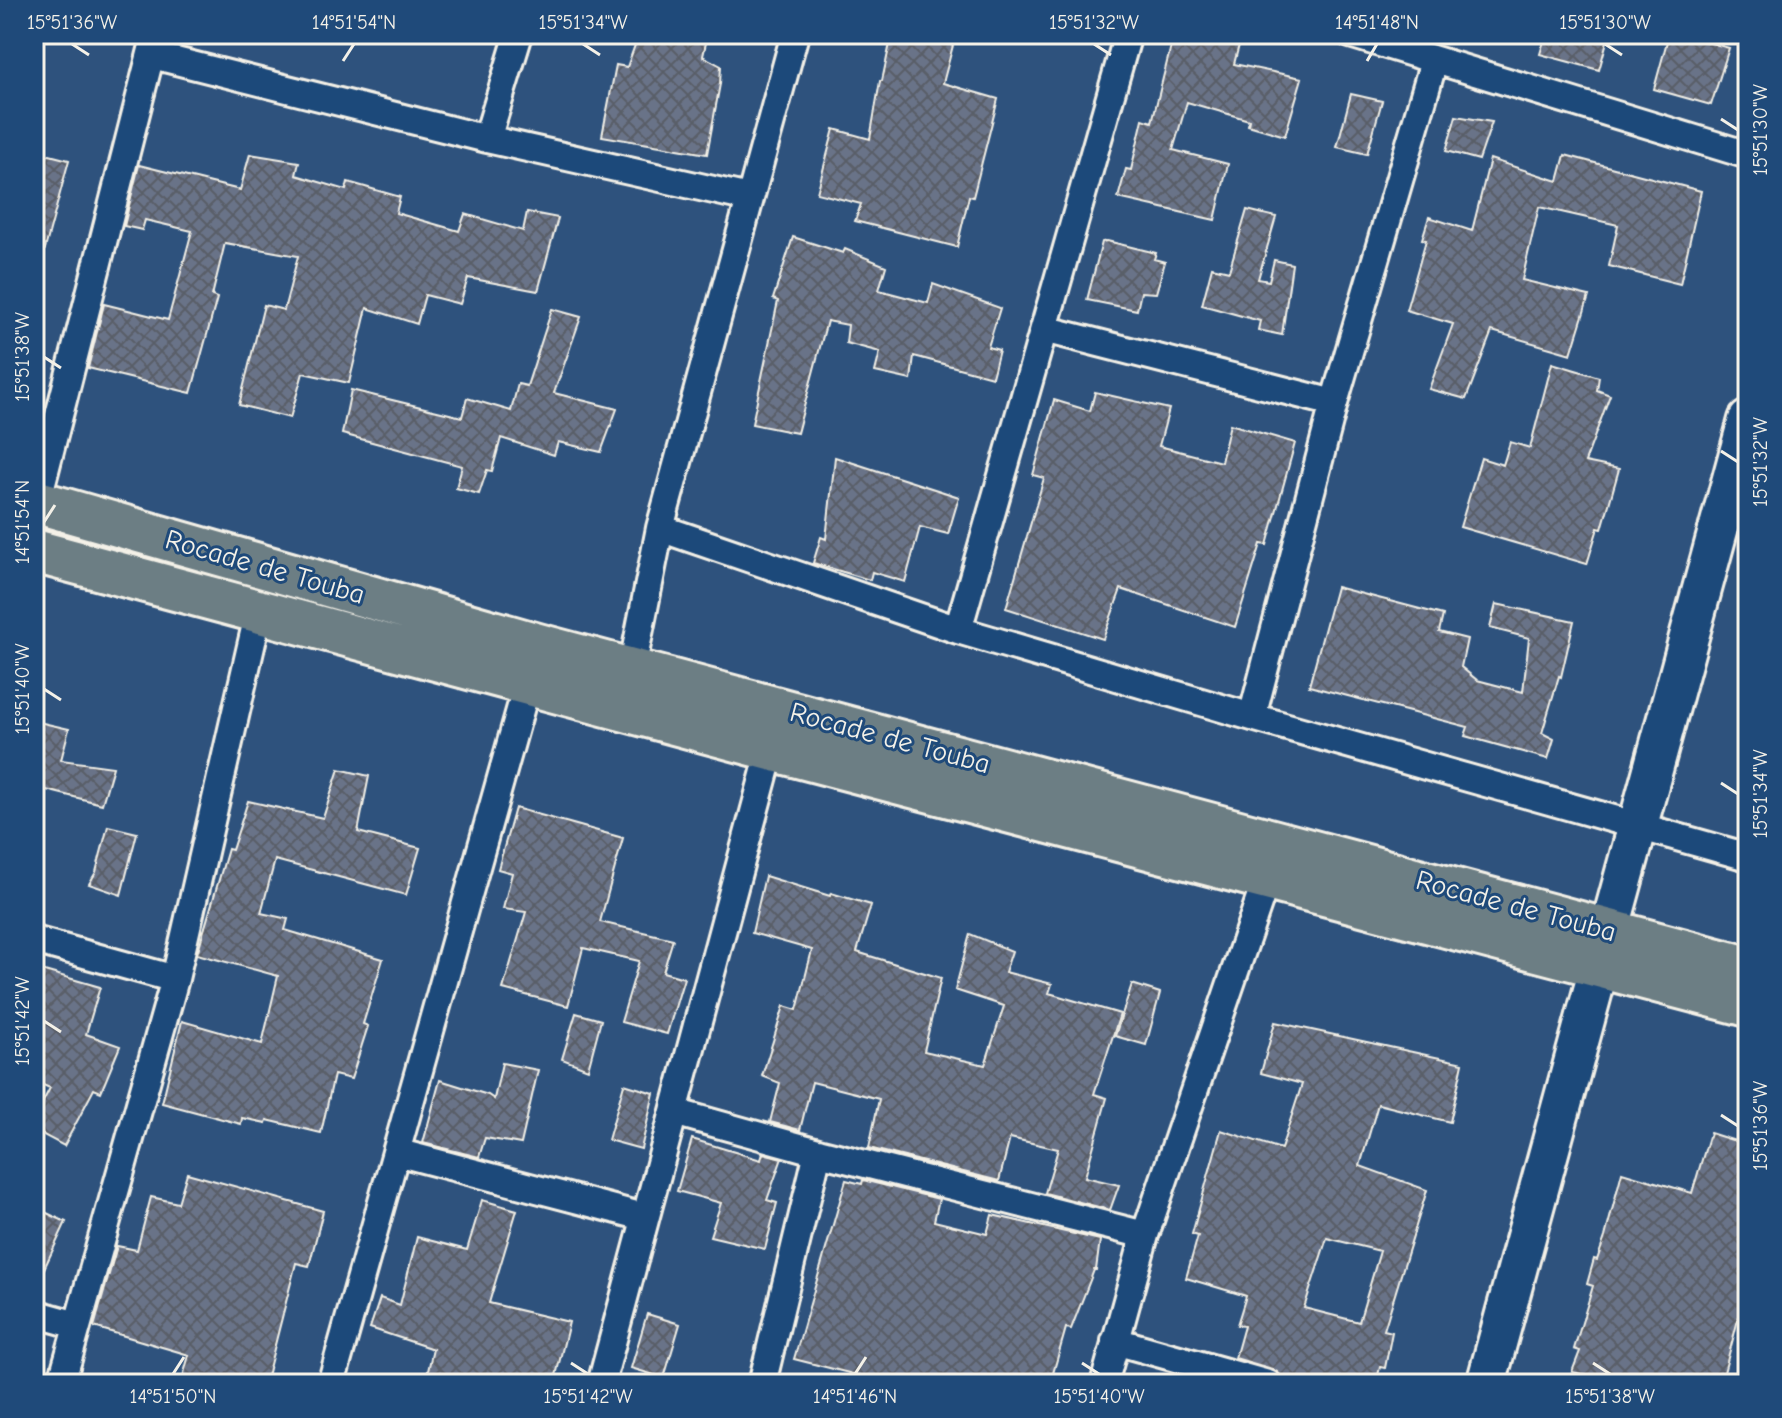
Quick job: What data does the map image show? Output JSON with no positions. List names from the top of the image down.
{
  "streets": {
    "main road": ["Rocade de Touba"]
  },
  "coordinates": [
    "15°51'36\"W",
    "14°51'54\"N",
    "15°51'34\"W",
    "15°51'32\"W",
    "14°51'48\"N",
    "15°51'30\"W",
    "15°51'38\"W",
    "15°51'40\"W",
    "15°51'42\"W",
    "14°51'50\"N",
    "14°51'46\"N"
  ]
}
